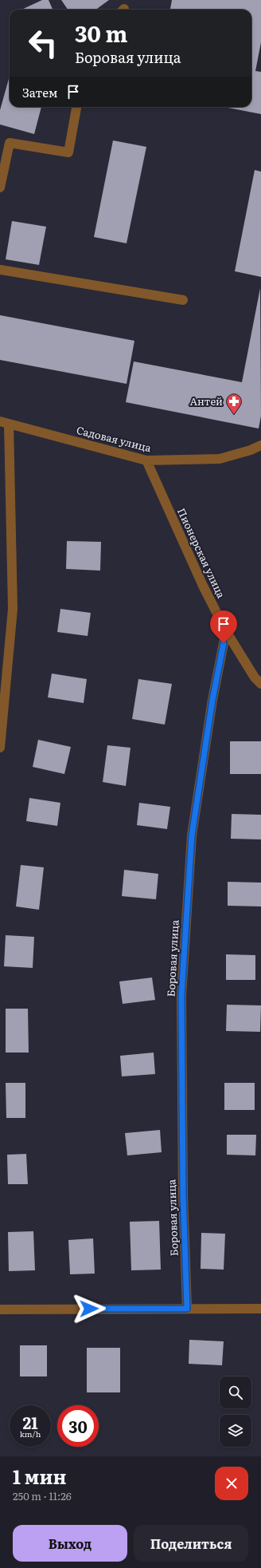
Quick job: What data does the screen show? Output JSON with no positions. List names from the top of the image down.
{
  "streets": {
    "street": ["Садовая улица", "Пионерская улица", "Боровая улица"]
  },
  "crossings": [
    ["Садовая улица", "Пионерская улица"],
    ["Пионерская улица", "Боровая улица"]
  ],
  "places": {
    "pharmacy": ["Антей"]
  },
  "page": {
    "turn": ["30 m", "Боровая улица"],
    "then": "Затем",
    "speed": "21 km/h",
    "limit": "30",
    "heading": ["1 мин", "250 m · 11:26"],
    "buttons": ["Выход", "Поделиться"]
  }
}
